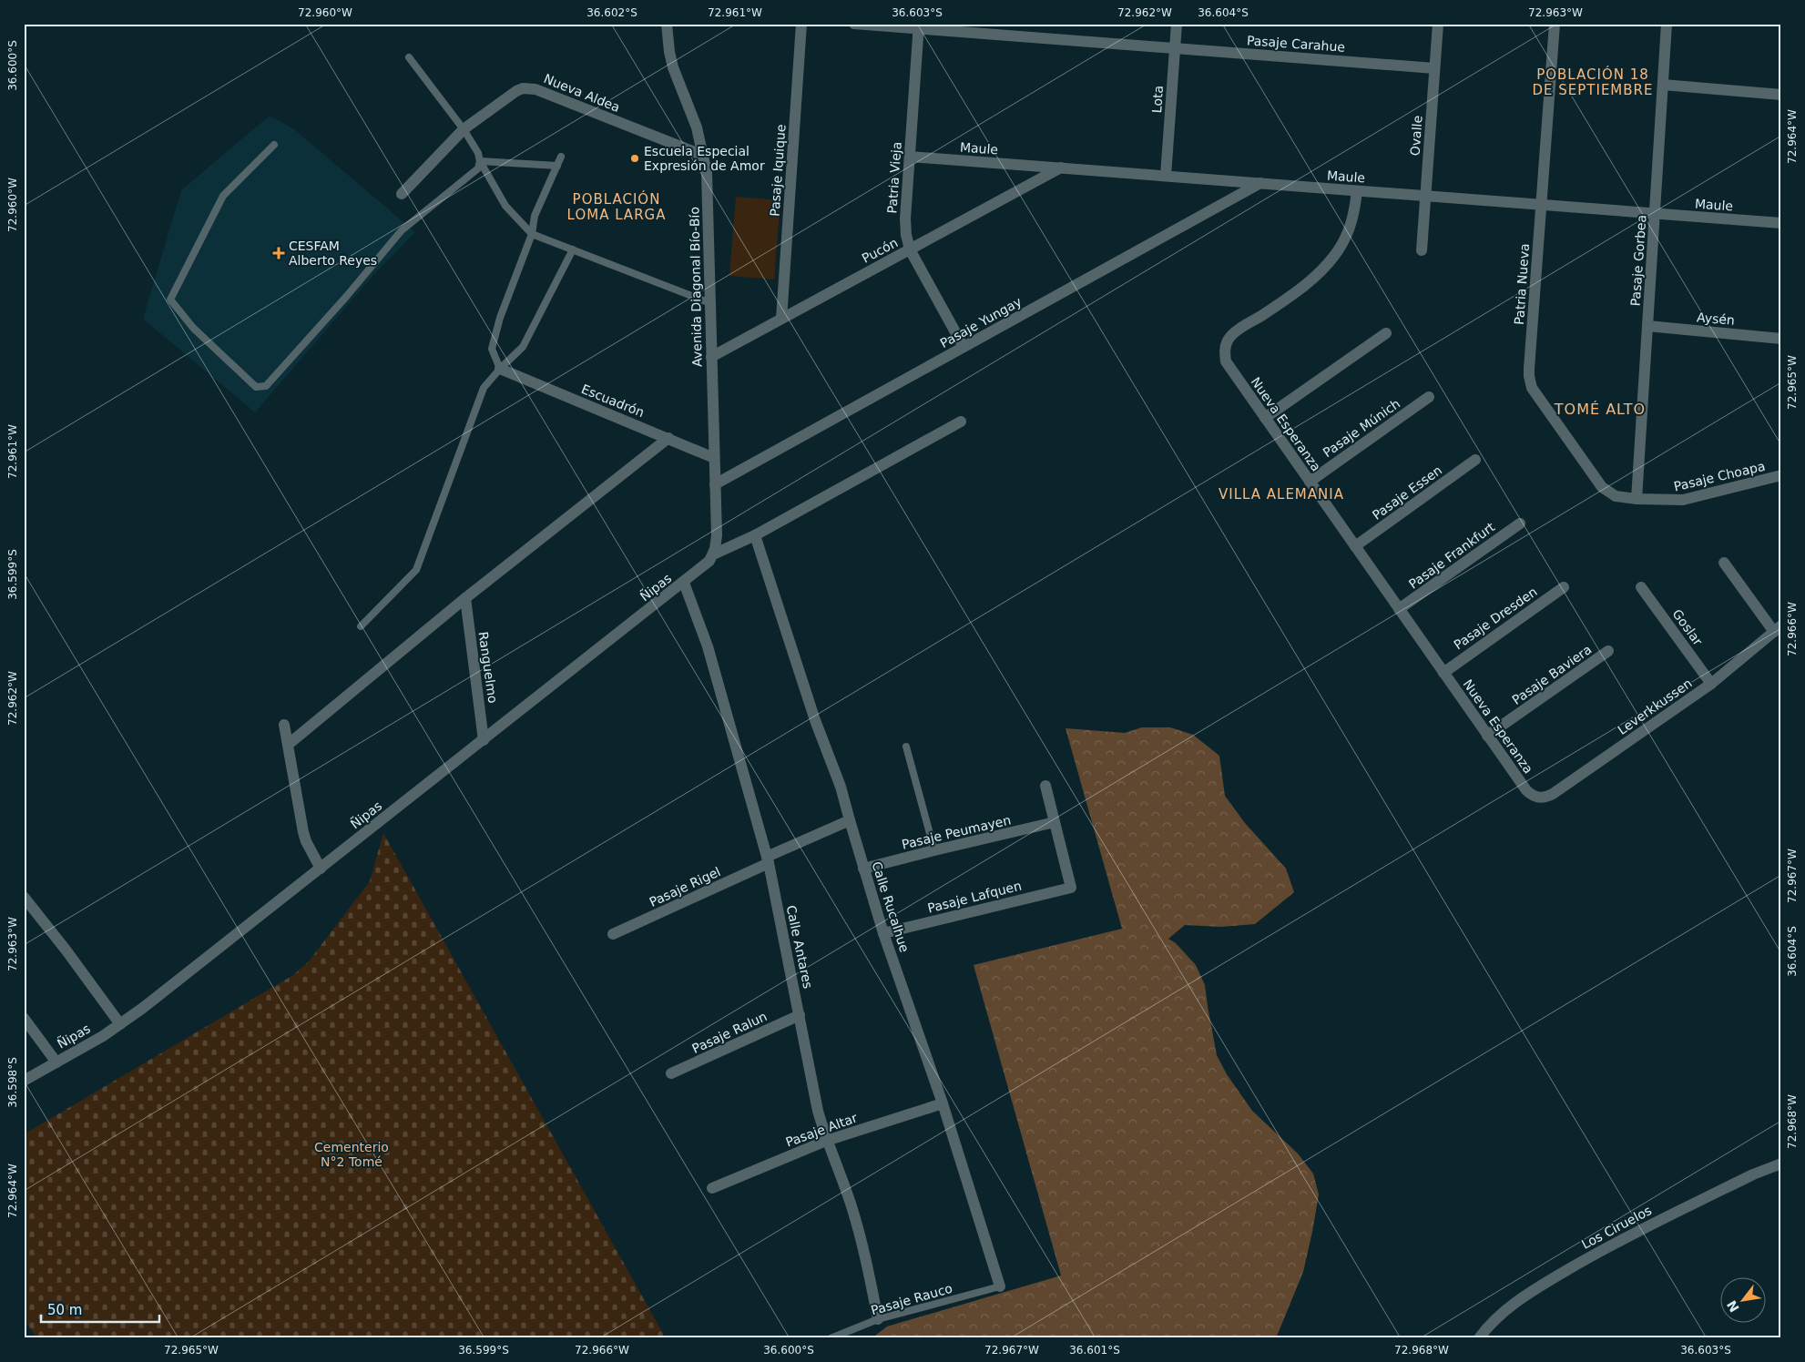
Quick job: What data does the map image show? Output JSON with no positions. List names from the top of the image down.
{
  "streets": {
    "street": [
      "Pasaje Carahue",
      "Nueva Aldea",
      "Lota",
      "Ovalle",
      "Maule",
      "Pasaje Iquique",
      "Patria Vieja",
      "Pucón",
      "Pasaje Gorbea",
      "Patria Nueva",
      "Avenida Diagonal Bío-Bío",
      "Aysén",
      "Pasaje Yungay",
      "Escuadrón",
      "Nueva Esperanza",
      "Pasaje Múnich",
      "Pasaje Choapa",
      "Pasaje Essen",
      "Pasaje Frankfurt",
      "Ñipas",
      "Pasaje Dresden",
      "Goslar",
      "Ranguelmo",
      "Pasaje Baviera",
      "Leverkkussen",
      "Pasaje Peumayen",
      "Pasaje Rigel",
      "Pasaje Lafquen",
      "Calle Rucalhue",
      "Calle Antares",
      "Pasaje Ralun",
      "Pasaje Altar",
      "Los Ciruelos"
    ],
    "lane": ["Pasaje Rauco"]
  },
  "crossings": [
    ["Pasaje Carahue", "Lota"],
    ["Pasaje Carahue", "Ovalle"],
    ["Pasaje Carahue", "Patria Vieja"],
    ["Nueva Aldea", "Avenida Diagonal Bío-Bío"],
    ["Lota", "Maule"],
    ["Ovalle", "Maule"],
    ["Maule", "Patria Vieja"],
    ["Maule", "Pucón"],
    ["Maule", "Pasaje Gorbea"],
    ["Maule", "Patria Nueva"],
    ["Maule", "Pasaje Yungay"],
    ["Maule", "Nueva Esperanza"],
    ["Pasaje Iquique", "Pucón"],
    ["Patria Vieja", "Pucón"],
    ["Patria Vieja", "Pasaje Yungay"],
    ["Pucón", "Avenida Diagonal Bío-Bío"],
    ["Pasaje Gorbea", "Patria Nueva"],
    ["Pasaje Gorbea", "Aysén"],
    ["Pasaje Gorbea", "Pasaje Choapa"],
    ["Patria Nueva", "Pasaje Choapa"],
    ["Avenida Diagonal Bío-Bío", "Pasaje Yungay"],
    ["Avenida Diagonal Bío-Bío", "Escuadrón"],
    ["Avenida Diagonal Bío-Bío", "Ñipas"],
    ["Nueva Esperanza", "Pasaje Múnich"],
    ["Nueva Esperanza", "Pasaje Essen"],
    ["Nueva Esperanza", "Pasaje Frankfurt"],
    ["Nueva Esperanza", "Pasaje Dresden"],
    ["Nueva Esperanza", "Pasaje Baviera"],
    ["Nueva Esperanza", "Leverkkussen"],
    ["Ñipas", "Ranguelmo"],
    ["Ñipas", "Calle Antares"],
    ["Goslar", "Leverkkussen"],
    ["Pasaje Peumayen", "Pasaje Lafquen"],
    ["Pasaje Peumayen", "Calle Rucalhue"],
    ["Pasaje Rigel", "Calle Antares"],
    ["Pasaje Lafquen", "Calle Rucalhue"],
    ["Calle Rucalhue", "Pasaje Altar"],
    ["Calle Rucalhue", "Pasaje Rauco"],
    ["Calle Antares", "Pasaje Ralun"],
    ["Calle Antares", "Pasaje Altar"],
    ["Calle Antares", "Pasaje Rauco"]
  ],
  "districts": [
    "POBLACIÓN 18 DE SEPTIEMBRE",
    "POBLACIÓN LOMA LARGA",
    "TOMÉ ALTO",
    "VILLA ALEMANIA"
  ],
  "parks": ["Cementerio N°2 Tomé"],
  "places": {
    "other": ["Escuela Especial Expresión de Amor"],
    "health": ["CESFAM Alberto Reyes"]
  },
  "scale_bar": "50 m",
  "north": "bottom left",
  "coordinates": [
    "72.960°W",
    "36.602°S",
    "72.961°W",
    "36.603°S",
    "72.962°W",
    "36.604°S",
    "72.963°W",
    "36.600°S",
    "72.964°W",
    "72.965°W",
    "36.599°S",
    "72.966°W",
    "72.967°W",
    "36.598°S",
    "72.968°W",
    "36.601°S"
  ]
}
